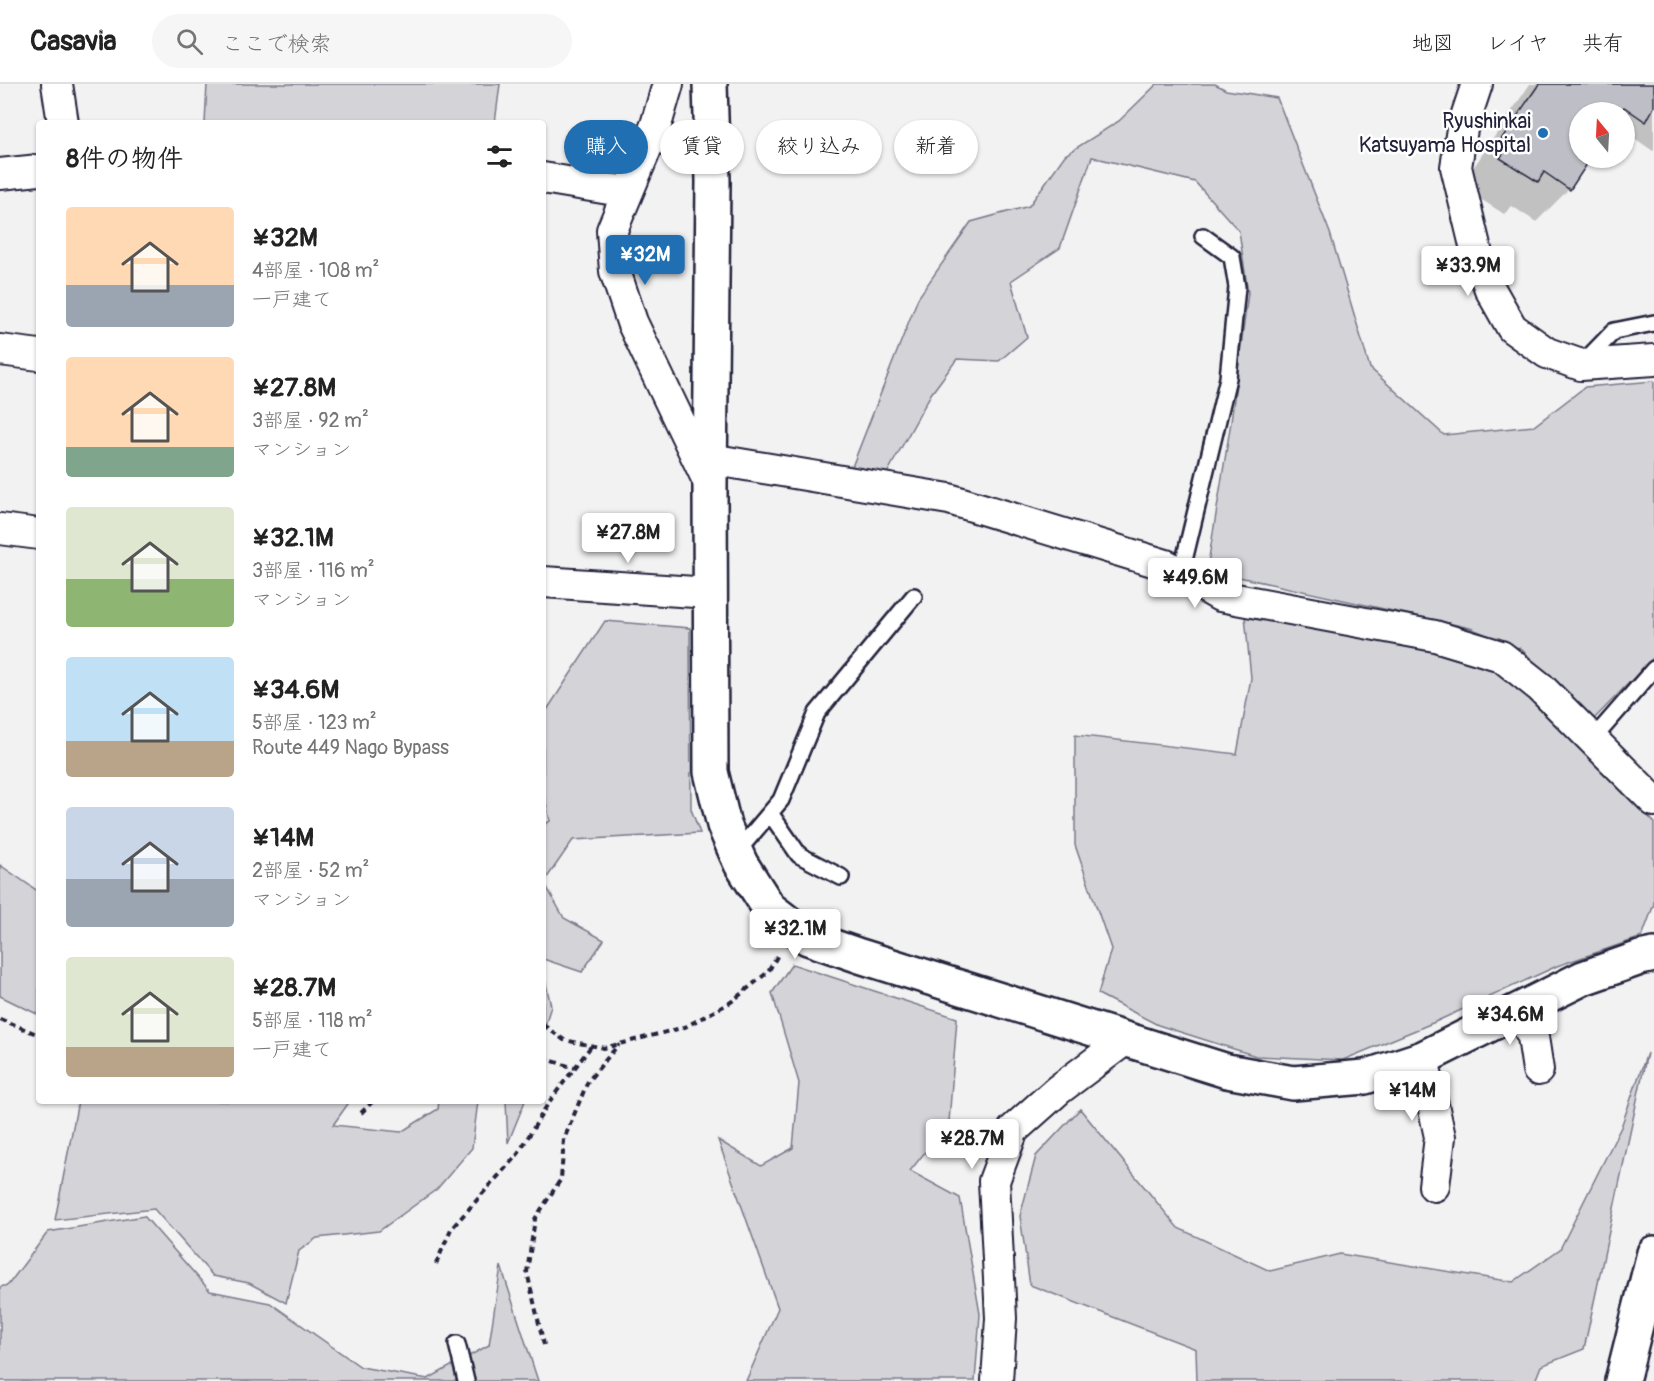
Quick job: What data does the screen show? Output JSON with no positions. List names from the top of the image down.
{
  "places": ["Ryushinkai Katsuyama Hospital"],
  "north": "top",
  "page": {
    "header": "Casavia",
    "search": "ここで検索",
    "nav": ["地図", "レイヤ", "共有"],
    "chip": [
      "購入",
      "賃貸",
      "絞り込み",
      "新着"
    ],
    "heading": "8件の物件",
    "list": [
      {
        "name": "¥32M",
        "note": "4部屋 · 108 m² · 一戸建て"
      },
      {
        "name": "¥27.8M",
        "note": "3部屋 · 92 m² · マンション"
      },
      {
        "name": "¥32.1M",
        "note": "3部屋 · 116 m² · マンション"
      },
      {
        "name": "¥34.6M",
        "note": "5部屋 · 123 m² · Route 449 Nago Bypass"
      },
      {
        "name": "¥14M",
        "note": "2部屋 · 52 m² · マンション"
      },
      {
        "name": "¥28.7M",
        "note": "5部屋 · 118 m² · 一戸建て"
      }
    ],
    "price": [
      "¥32M",
      "¥33.9M",
      "¥27.8M",
      "¥49.6M",
      "¥32.1M",
      "¥34.6M",
      "¥14M",
      "¥28.7M"
    ]
  }
}
